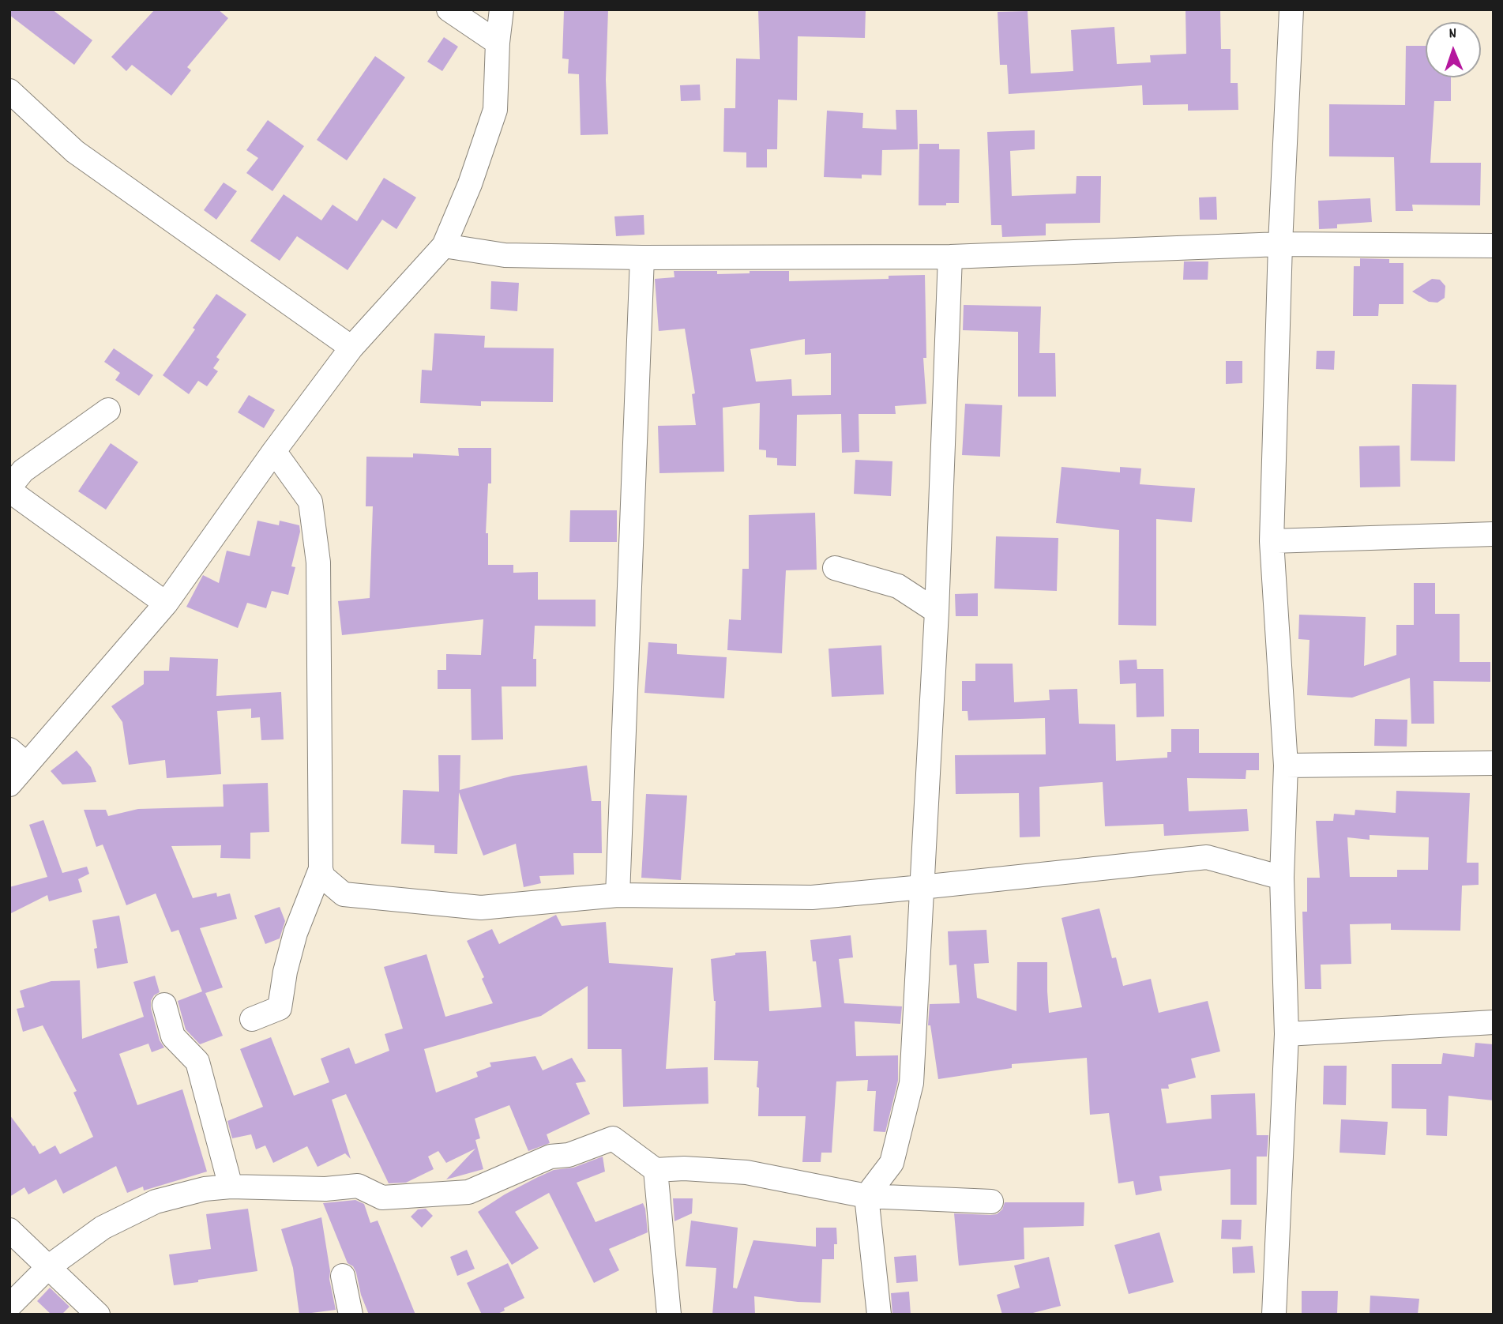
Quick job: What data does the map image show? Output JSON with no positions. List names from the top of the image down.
{
  "north": "top"
}
